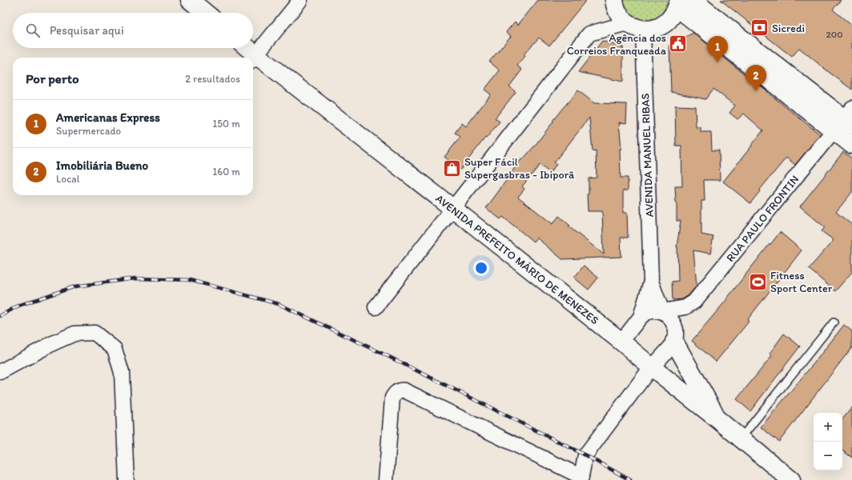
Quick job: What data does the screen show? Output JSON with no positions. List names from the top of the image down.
{
  "streets": {
    "main road": ["AVENIDA PREFEITO MÁRIO DE MENEZES"],
    "street": ["AVENIDA MANUEL RIBAS", "RUA PAULO FRONTIN"]
  },
  "crossings": [
    ["AVENIDA MANUEL RIBAS", "RUA PAULO FRONTIN"],
    ["AVENIDA MANUEL RIBAS", "AVENIDA PREFEITO MÁRIO DE MENEZES"],
    ["RUA PAULO FRONTIN", "AVENIDA PREFEITO MÁRIO DE MENEZES"]
  ],
  "places": {
    "bank": ["Sicredi"],
    "public building": ["Agência dos Correios Franqueada"],
    "shop": ["Super Fácil Supergasbras - Ibiporã"],
    "sports": ["Fitness Sport Center"]
  },
  "house_numbers": ["200"],
  "page": {
    "search": "Pesquisar aqui",
    "pins": ["1", "2"],
    "heading": ["Por perto", "2 resultados"],
    "list": [
      {
        "mark": "1",
        "name": "Americanas Express",
        "note": "Supermercado",
        "value": "150 m"
      },
      {
        "mark": "2",
        "name": "Imobiliária Bueno",
        "note": "Local",
        "value": "160 m"
      }
    ],
    "map_buttons": ["+", "−"]
  }
}
